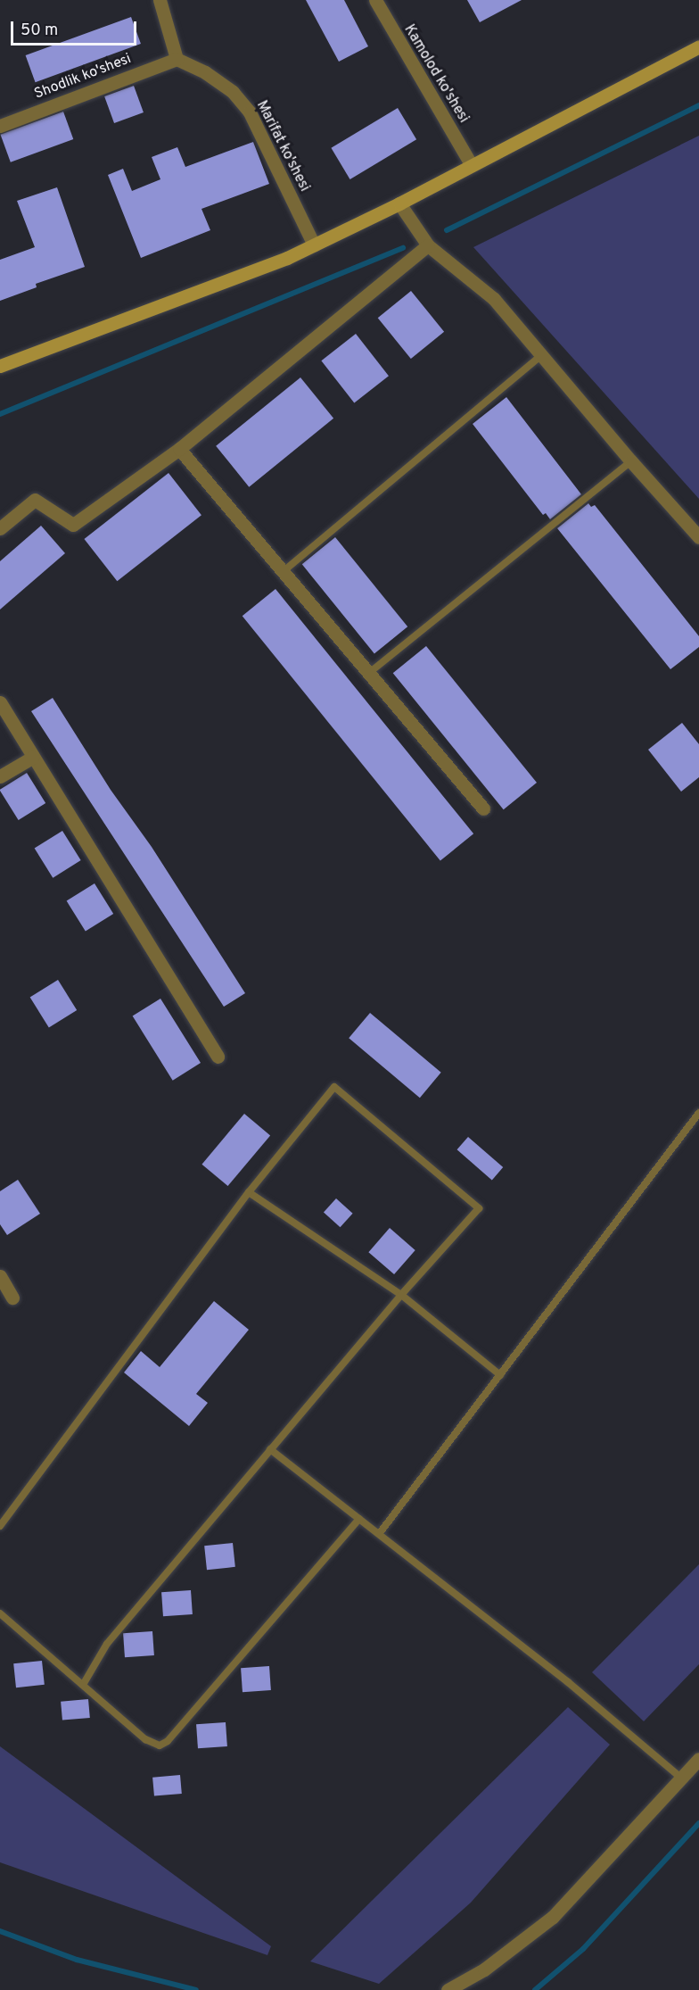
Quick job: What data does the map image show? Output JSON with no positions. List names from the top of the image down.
{
  "streets": {
    "street": ["Kamolod ko'shesi", "Shodlik ko'shesi", "Marifat ko'shesi"]
  },
  "crossings": [
    ["Shodlik ko'shesi", "Marifat ko'shesi"]
  ],
  "scale_bar": "50 m"
}
